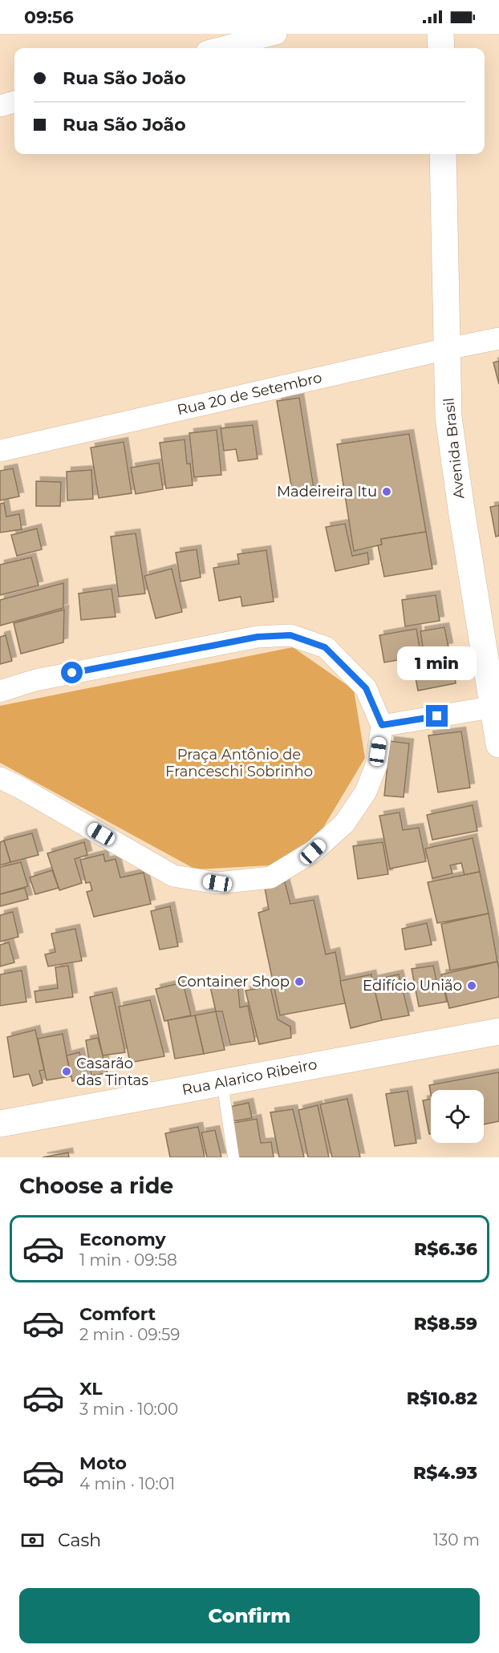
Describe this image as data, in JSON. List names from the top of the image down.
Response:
{
  "streets": {
    "main road": ["Avenida Brasil", "Rua Alarico Ribeiro"],
    "street": ["Rua 20 de Setembro"]
  },
  "crossings": [
    ["Rua 20 de Setembro", "Avenida Brasil"]
  ],
  "parks": ["Praça Antônio de Franceschi Sobrinho"],
  "places": [
    "Madeireira Itu",
    "Container Shop",
    "Edifício União",
    "Casarão das Tintas"
  ],
  "page": {
    "status": "09:56",
    "banner": ["Rua São João", "Rua São João"],
    "bubble": "1 min",
    "heading": "Choose a ride",
    "list": [
      {
        "name": "Economy",
        "note": "1 min · 09:58",
        "value": "R$6.36"
      },
      {
        "name": "Comfort",
        "note": "2 min · 09:59",
        "value": "R$8.59"
      },
      {
        "name": "XL",
        "note": "3 min · 10:00",
        "value": "R$10.82"
      },
      {
        "name": "Moto",
        "note": "4 min · 10:01",
        "value": "R$4.93"
      }
    ],
    "pay": ["Cash", "130 m"],
    "buttons": "Confirm"
  }
}
